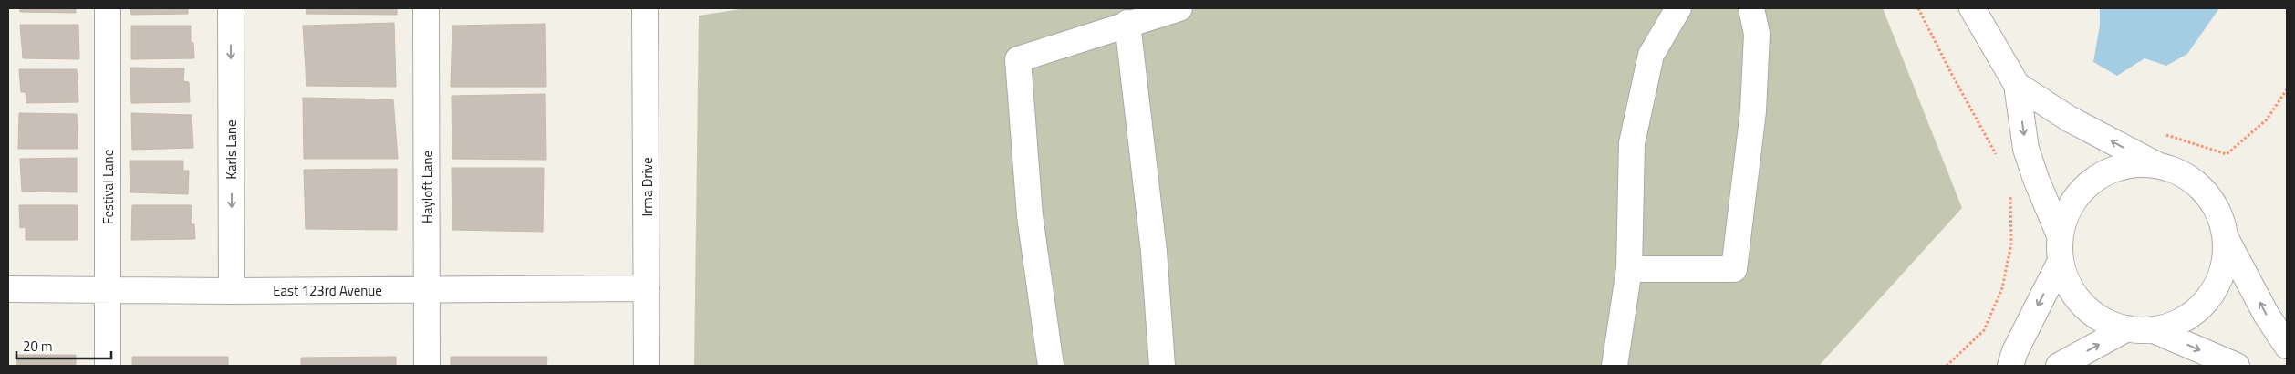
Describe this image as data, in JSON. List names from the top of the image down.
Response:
{
  "streets": {
    "street": [
      "Karls Lane",
      "Festival Lane",
      "Hayloft Lane",
      "Irma Drive",
      "East 123rd Avenue"
    ]
  },
  "crossings": [
    ["Karls Lane", "East 123rd Avenue"],
    ["Festival Lane", "East 123rd Avenue"],
    ["Hayloft Lane", "East 123rd Avenue"],
    ["Irma Drive", "East 123rd Avenue"]
  ],
  "one_way": ["Karls Lane"],
  "scale_bar": "20 m"
}
